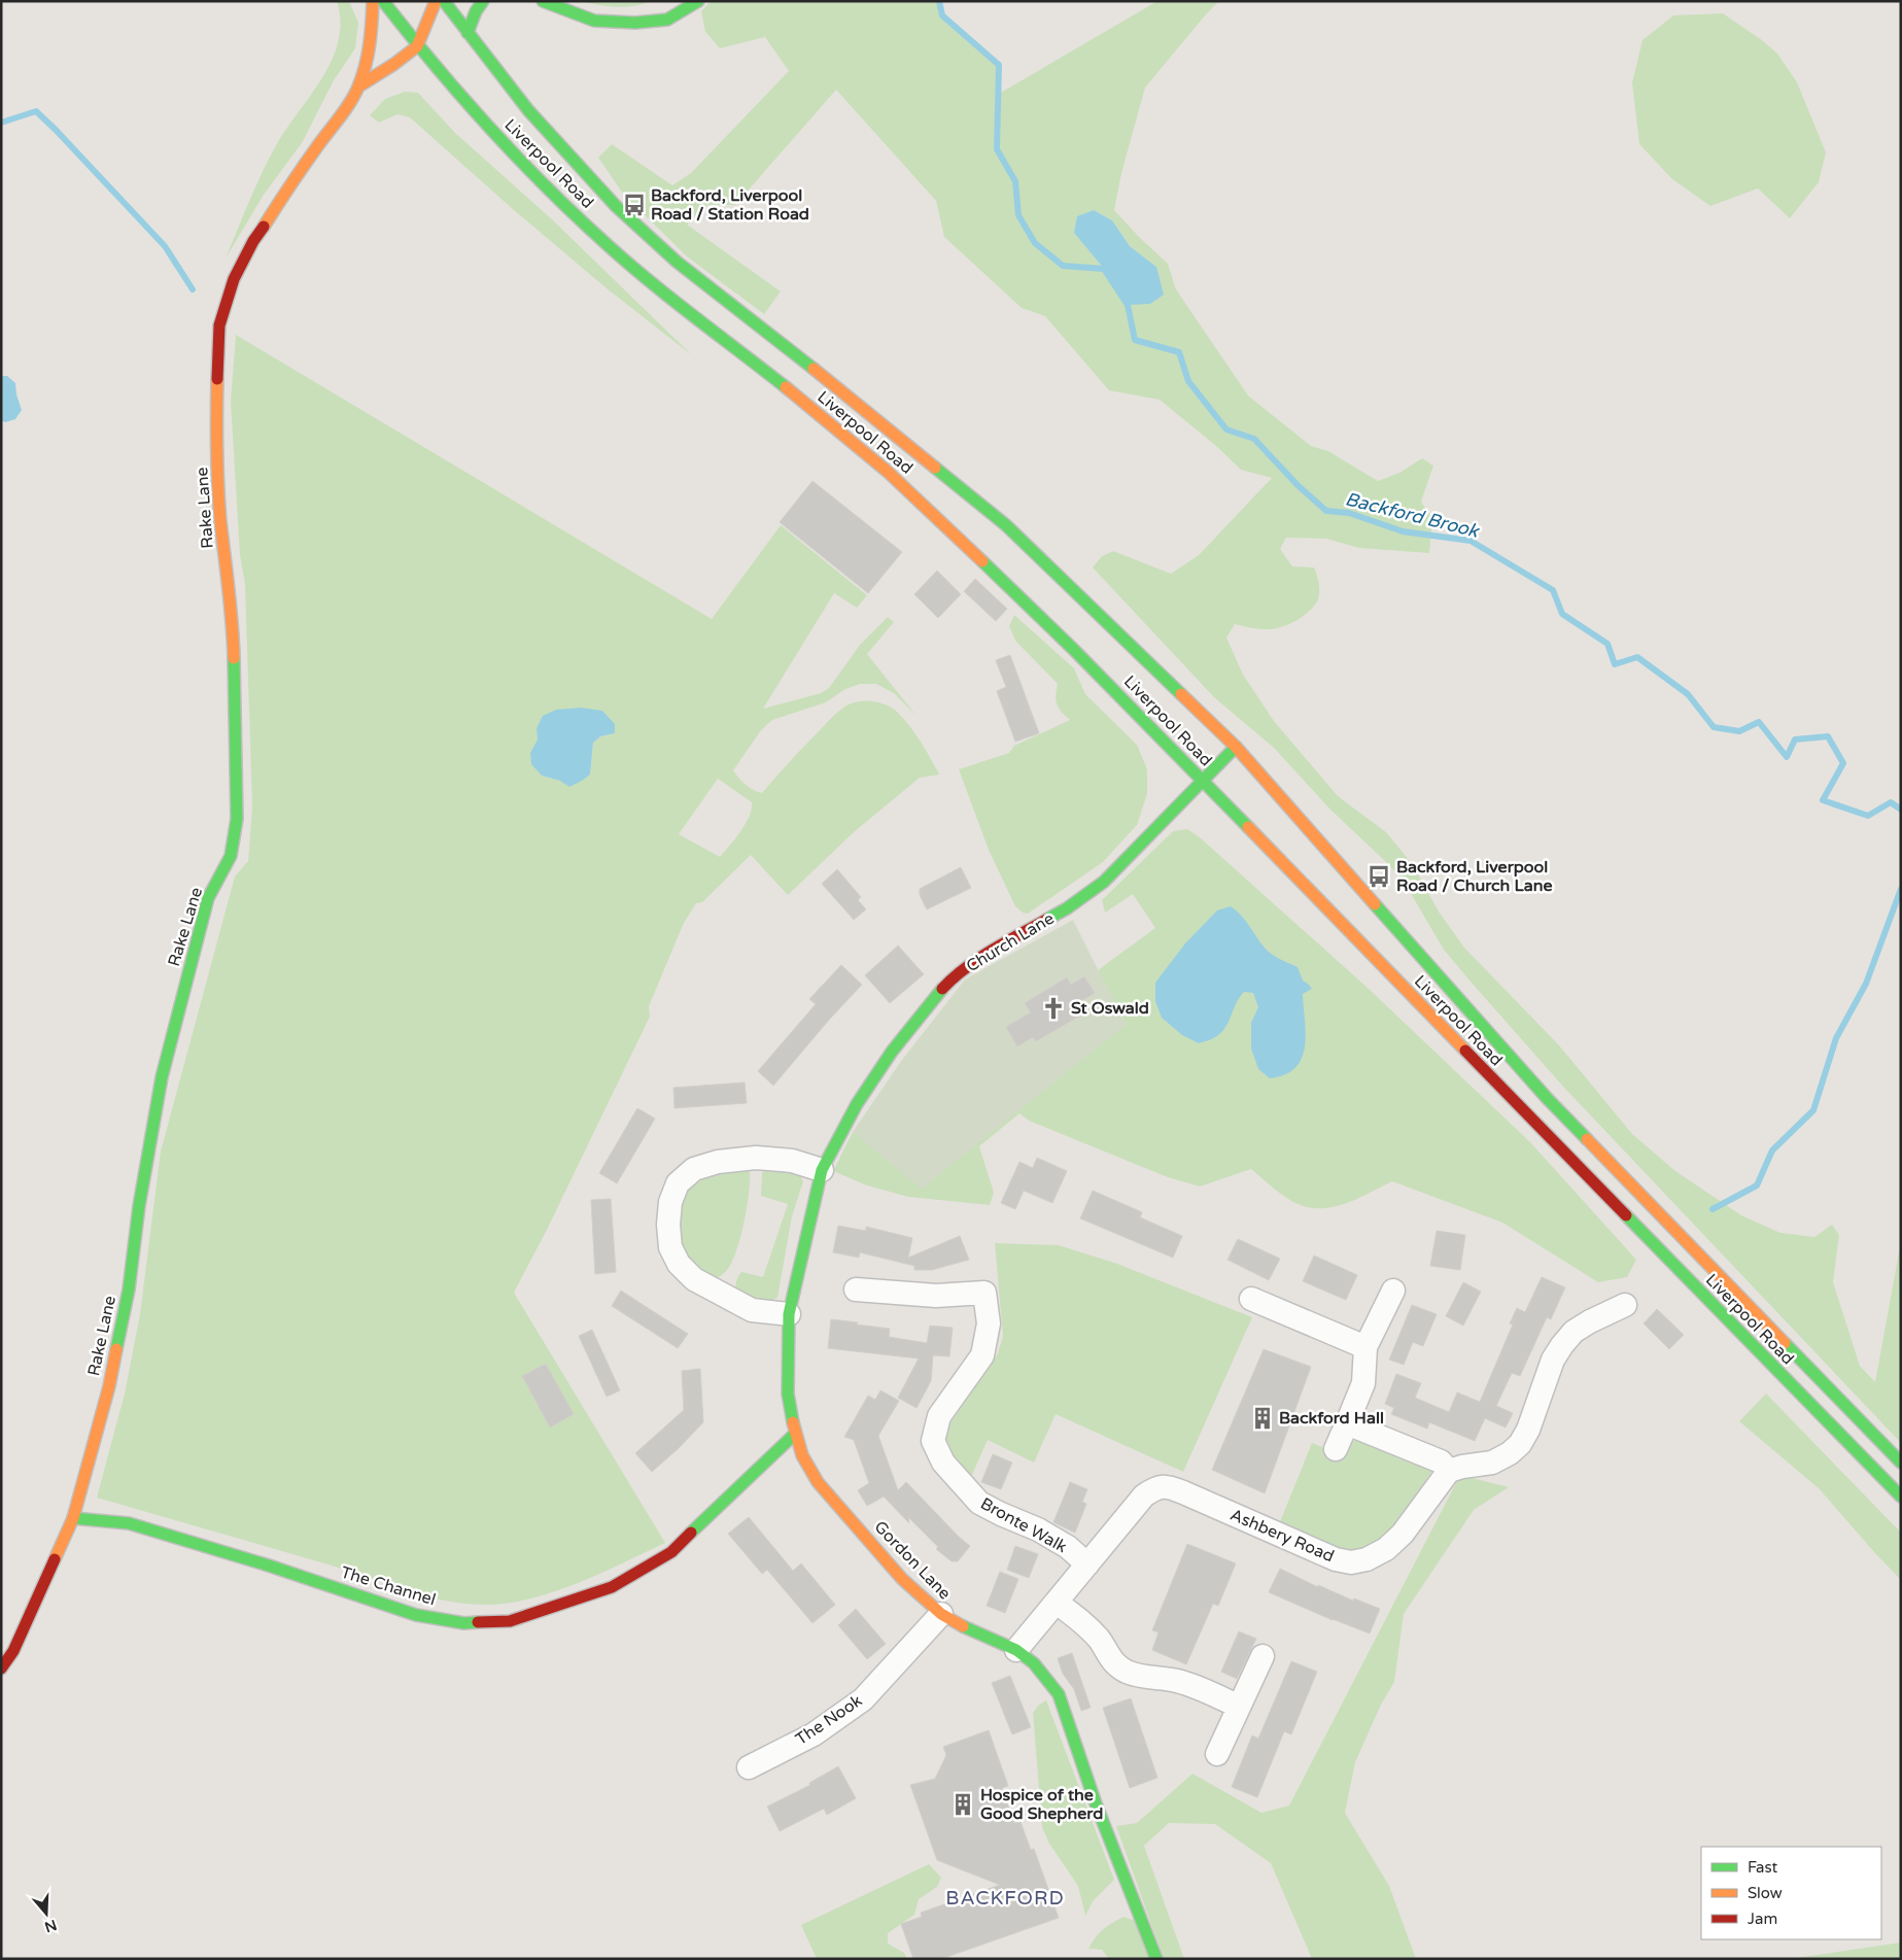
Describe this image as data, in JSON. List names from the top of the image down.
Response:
{
  "streets": {
    "main road": [
      "Liverpool Road",
      "Rake Lane",
      "Church Lane",
      "Gordon Lane",
      "The Channel"
    ],
    "street": ["Bronte Walk", "Ashbery Road", "The Nook"]
  },
  "crossings": [
    ["Liverpool Road", "Rake Lane"],
    ["Liverpool Road", "Church Lane"],
    ["Rake Lane", "The Channel"],
    ["Church Lane", "Gordon Lane"],
    ["Church Lane", "The Channel"],
    ["Bronte Walk", "Ashbery Road"],
    ["Ashbery Road", "Gordon Lane"],
    ["Gordon Lane", "The Channel"],
    ["Gordon Lane", "The Nook"]
  ],
  "districts": ["BACKFORD"],
  "water": ["Backford Brook"],
  "places": {
    "bus stop": ["Backford, Liverpool Road / Station Road", "Backford, Liverpool Road / Church Lane"],
    "church": ["St Oswald"],
    "building": ["Backford Hall", "Hospice of the Good Shepherd"]
  },
  "legend": ["Fast", "Slow", "Jam"],
  "north": "bottom"
}
